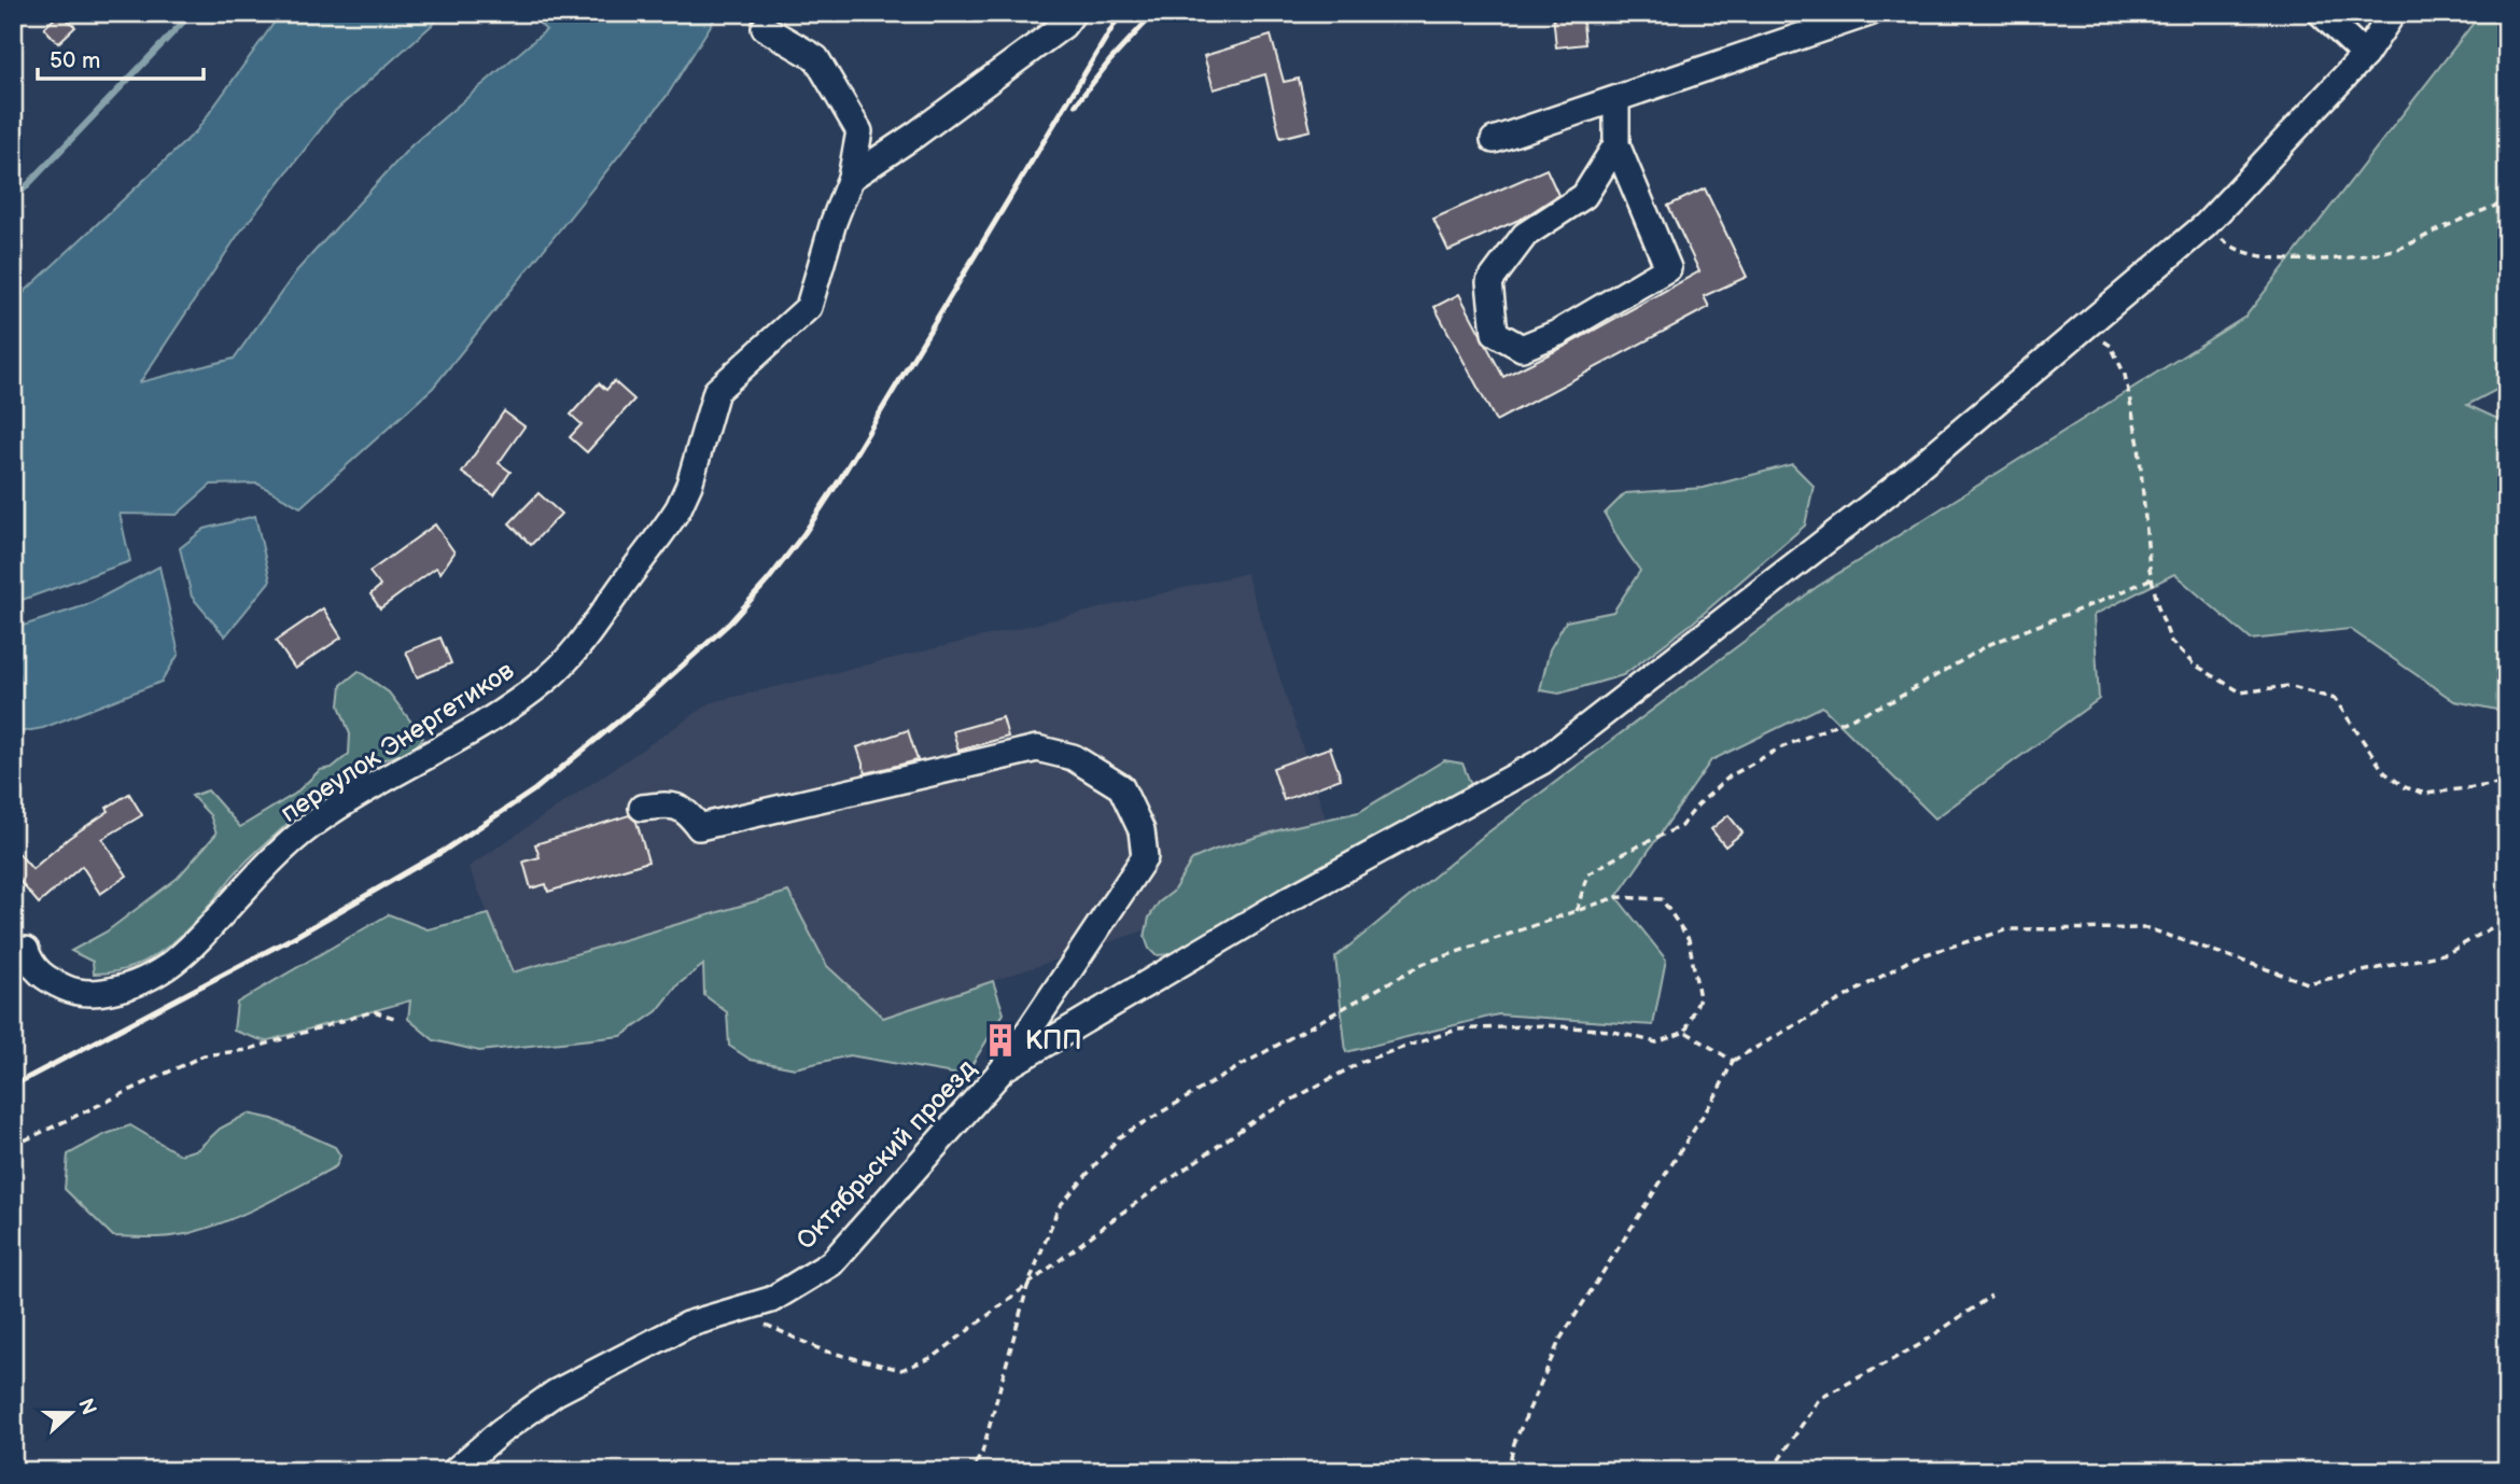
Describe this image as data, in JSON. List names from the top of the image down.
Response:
{
  "streets": {
    "street": ["переулок Энергетиков", "Октябрьский проезд"]
  },
  "places": {
    "building": ["КПП"]
  },
  "scale_bar": "50 m",
  "north": "right"
}
